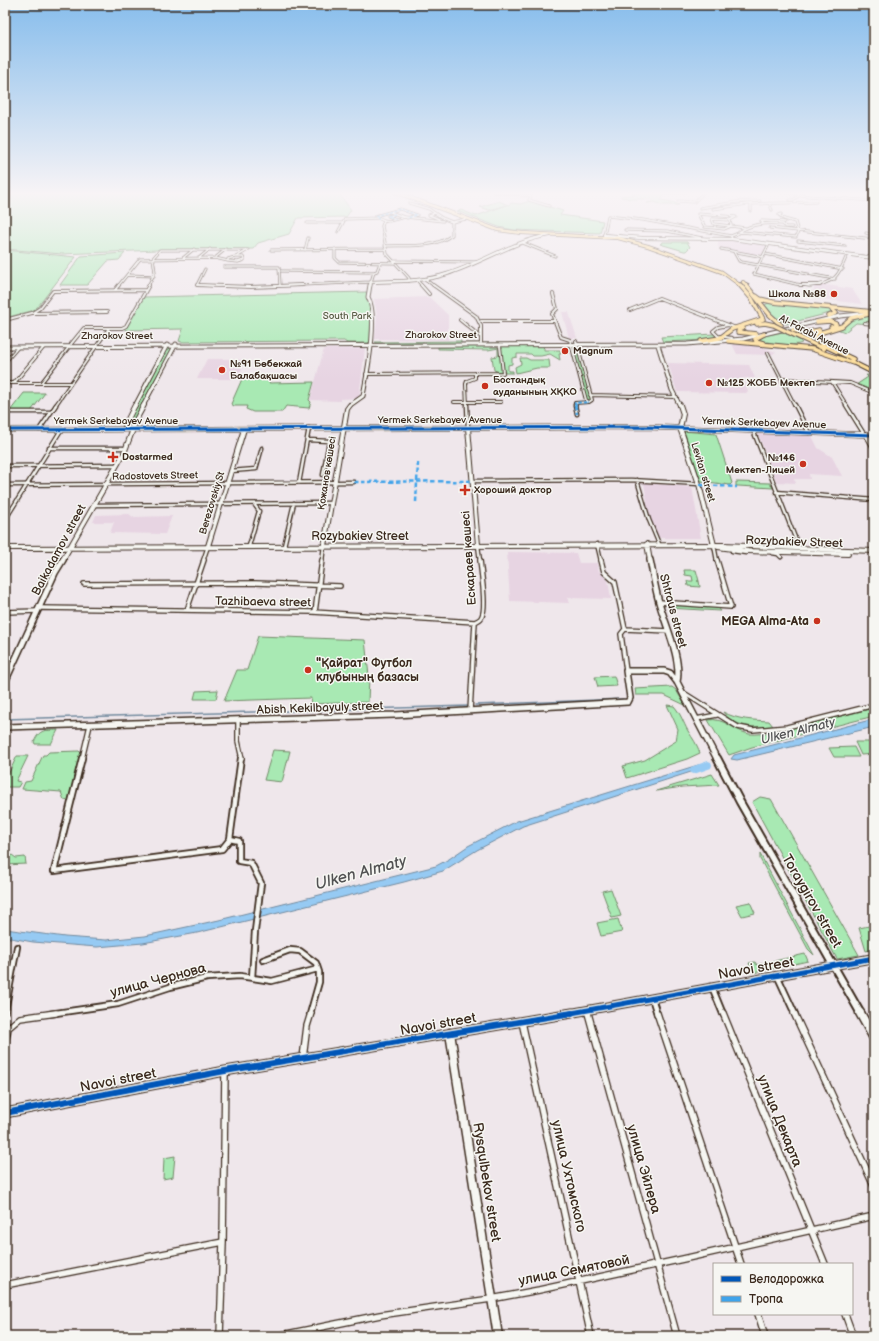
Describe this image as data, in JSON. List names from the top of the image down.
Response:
{
  "streets": {
    "main road": ["Al-Farabi Avenue"],
    "street": [
      "Zharokov Street",
      "Yermek Serkebayev Avenue",
      "Levitan street",
      "Қожанов көшесі",
      "Radostovets Street",
      "Berezovskiy St",
      "Rozybakiev Street",
      "Baikadamov street",
      "Ескараев көшесі",
      "Tazhibaeva street",
      "Shtraus street",
      "Abish Kekilbayuly street",
      "Toraygirov street",
      "Navoi street",
      "улица Чернова",
      "улица Декарта",
      "улица Эйлера",
      "улица Ухтомского",
      "Rysqulbekov street",
      "улица Семятовой"
    ]
  },
  "crossings": [
    ["Zharokov Street", "Levitan street"],
    ["Zharokov Street", "Қожанов көшесі"],
    ["Zharokov Street", "Baikadamov street"],
    ["Yermek Serkebayev Avenue", "Levitan street"],
    ["Yermek Serkebayev Avenue", "Қожанов көшесі"],
    ["Yermek Serkebayev Avenue", "Berezovskiy St"],
    ["Yermek Serkebayev Avenue", "Baikadamov street"],
    ["Yermek Serkebayev Avenue", "Ескараев көшесі"],
    ["Levitan street", "Rozybakiev Street"],
    ["Levitan street", "Shtraus street"],
    ["Қожанов көшесі", "Radostovets Street"],
    ["Қожанов көшесі", "Rozybakiev Street"],
    ["Қожанов көшесі", "Tazhibaeva street"],
    ["Radostovets Street", "Berezovskiy St"],
    ["Radostovets Street", "Baikadamov street"],
    ["Berezovskiy St", "Rozybakiev Street"],
    ["Berezovskiy St", "Tazhibaeva street"],
    ["Rozybakiev Street", "Baikadamov street"],
    ["Rozybakiev Street", "Ескараев көшесі"],
    ["Rozybakiev Street", "Shtraus street"],
    ["Baikadamov street", "Tazhibaeva street"],
    ["Ескараев көшесі", "Tazhibaeva street"],
    ["Ескараев көшесі", "Abish Kekilbayuly street"],
    ["Shtraus street", "Toraygirov street"],
    ["Abish Kekilbayuly street", "Toraygirov street"],
    ["Toraygirov street", "Navoi street"],
    ["Navoi street", "улица Декарта"],
    ["Navoi street", "улица Эйлера"],
    ["Navoi street", "улица Ухтомского"],
    ["Navoi street", "Rysqulbekov street"],
    ["улица Декарта", "улица Семятовой"],
    ["улица Эйлера", "улица Семятовой"],
    ["улица Ухтомского", "улица Семятовой"],
    ["Rysqulbekov street", "улица Семятовой"]
  ],
  "water": ["Ulken Almaty"],
  "parks": ["South Park"],
  "places": {
    "other": [
      "Школа №88",
      "Magnum",
      "№91 Бөбекжай Балабақшасы",
      "№125 ЖОББ Мектеп",
      "Бостандық ауданының ХҚКО",
      "№146 Мектеп-Лицей",
      "MEGA Alma-Ata",
      "\"Қайрат\" Футбол клубының базасы"
    ],
    "health": ["Dostarmed", "Хороший доктор"]
  },
  "legend": ["Велодорожка", "Тропа"]
}
